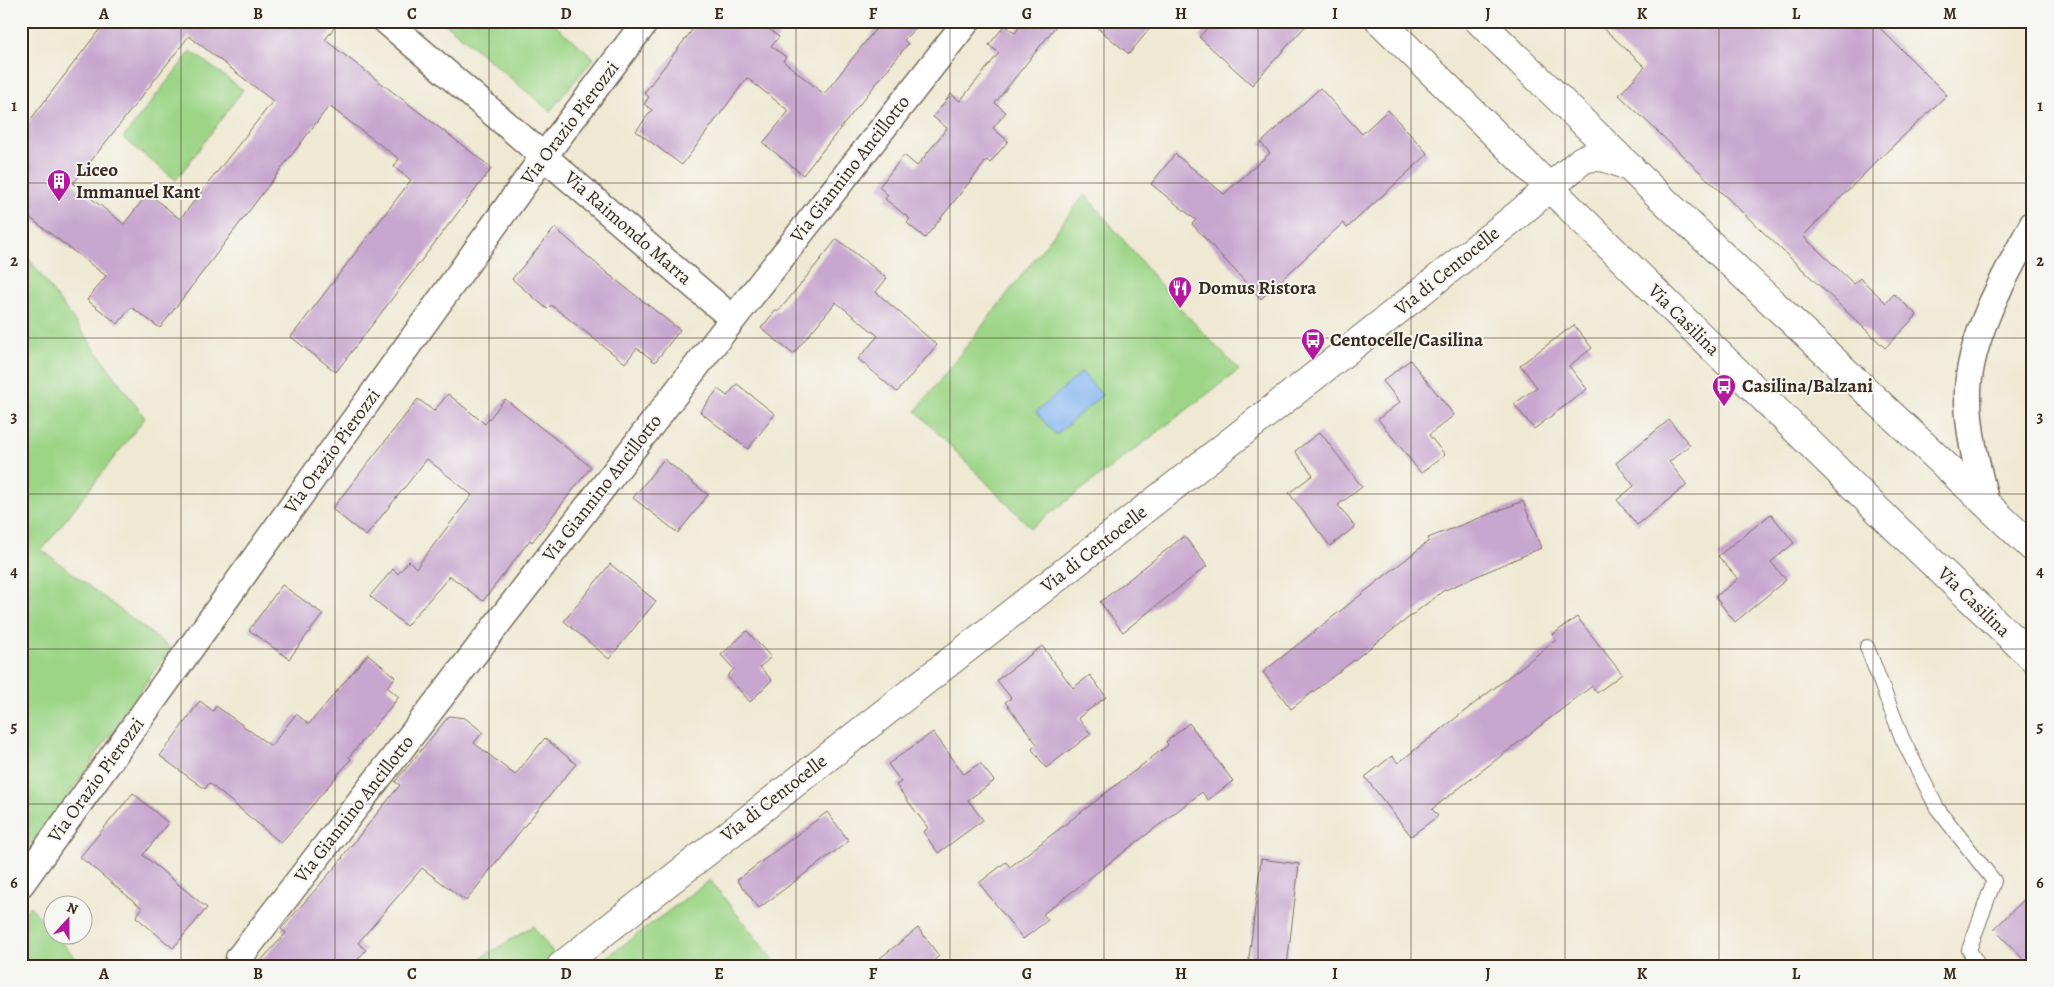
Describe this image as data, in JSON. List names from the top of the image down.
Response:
{
  "streets": {
    "main road": ["Via di Centocelle", "Via Casilina"],
    "street": ["Via Orazio Pierozzi", "Via Giannino Ancillotto", "Via Raimondo Marra"]
  },
  "crossings": [
    ["Via Orazio Pierozzi", "Via Raimondo Marra"],
    ["Via Giannino Ancillotto", "Via Raimondo Marra"],
    ["Via di Centocelle", "Via Casilina"]
  ],
  "places": {
    "building": ["Liceo Immanuel Kant"],
    "restaurant": ["Domus Ristora"],
    "bus stop": ["Centocelle/Casilina", "Casilina/Balzani"]
  },
  "north": "top",
  "grid": {
    "columns": [
      "A",
      "B",
      "C",
      "D",
      "E",
      "F",
      "G",
      "H",
      "I",
      "J",
      "K",
      "L",
      "M"
    ],
    "rows": [
      "1",
      "2",
      "3",
      "4",
      "5",
      "6"
    ]
  }
}
